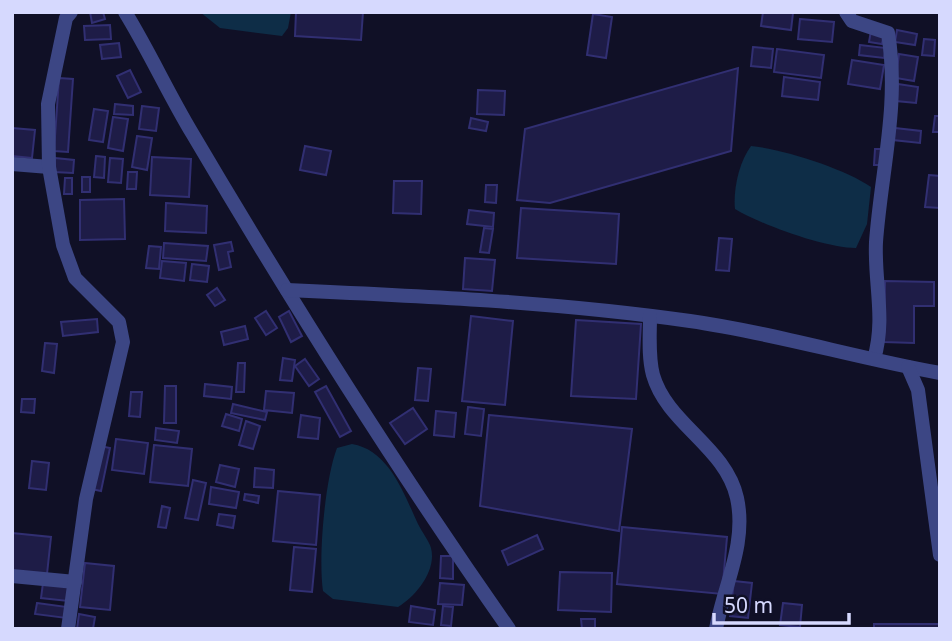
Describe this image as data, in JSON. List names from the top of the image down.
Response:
{
  "scale_bar": "50 m"
}
